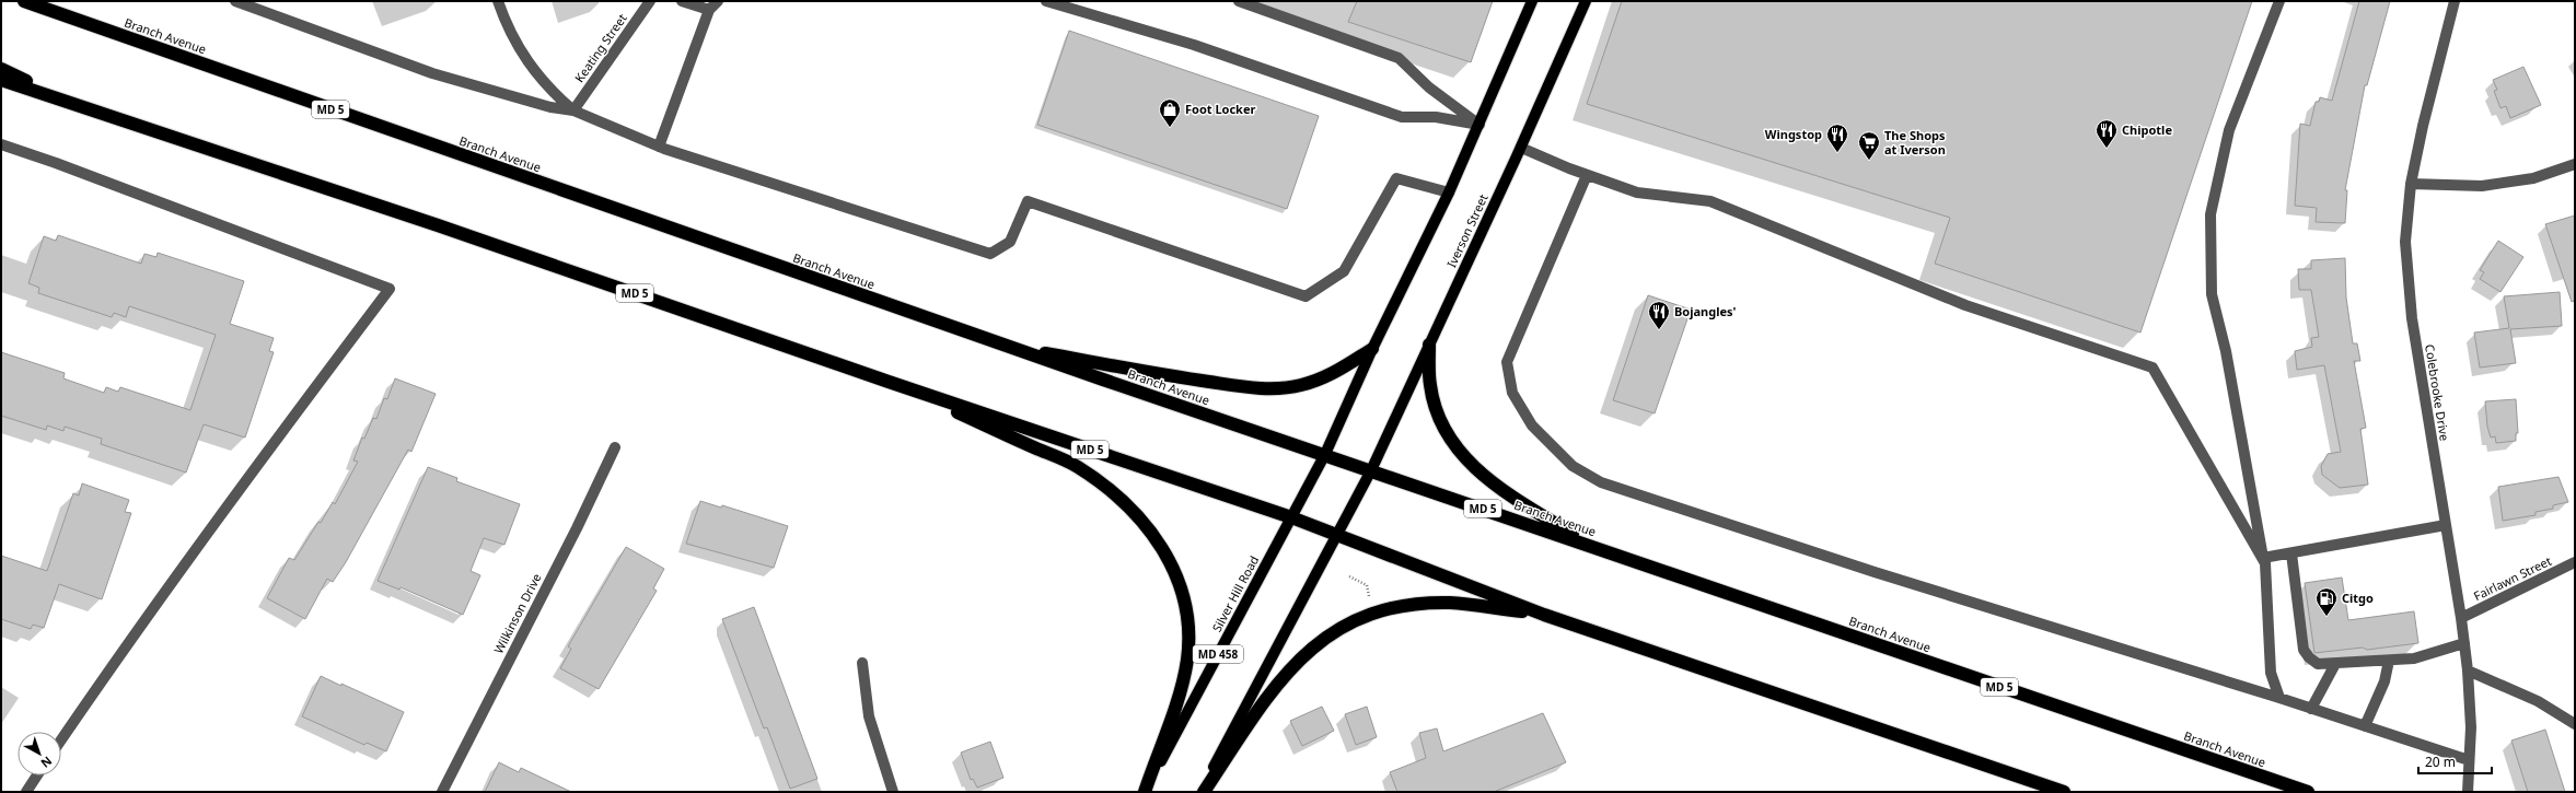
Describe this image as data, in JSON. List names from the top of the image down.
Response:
{
  "streets": {
    "highway": ["Branch Avenue", "MD 5"],
    "main road": ["Iverson Street", "Silver Hill Road", "MD 458"],
    "street": [
      "Keating Street",
      "Colebrooke Drive",
      "Fairlawn Street",
      "Wilkinson Drive"
    ]
  },
  "crossings": [
    ["Branch Avenue", "Iverson Street"],
    ["Branch Avenue", "Silver Hill Road"],
    ["MD 5", "Silver Hill Road"],
    ["Colebrooke Drive", "Fairlawn Street"]
  ],
  "places": {
    "shop": ["Foot Locker"],
    "restaurant": ["Chipotle", "Wingstop", "Bojangles'"],
    "supermarket": ["The Shops at Iverson"],
    "fuel station": ["Citgo"]
  },
  "scale_bar": "20 m",
  "north": "bottom right"
}
